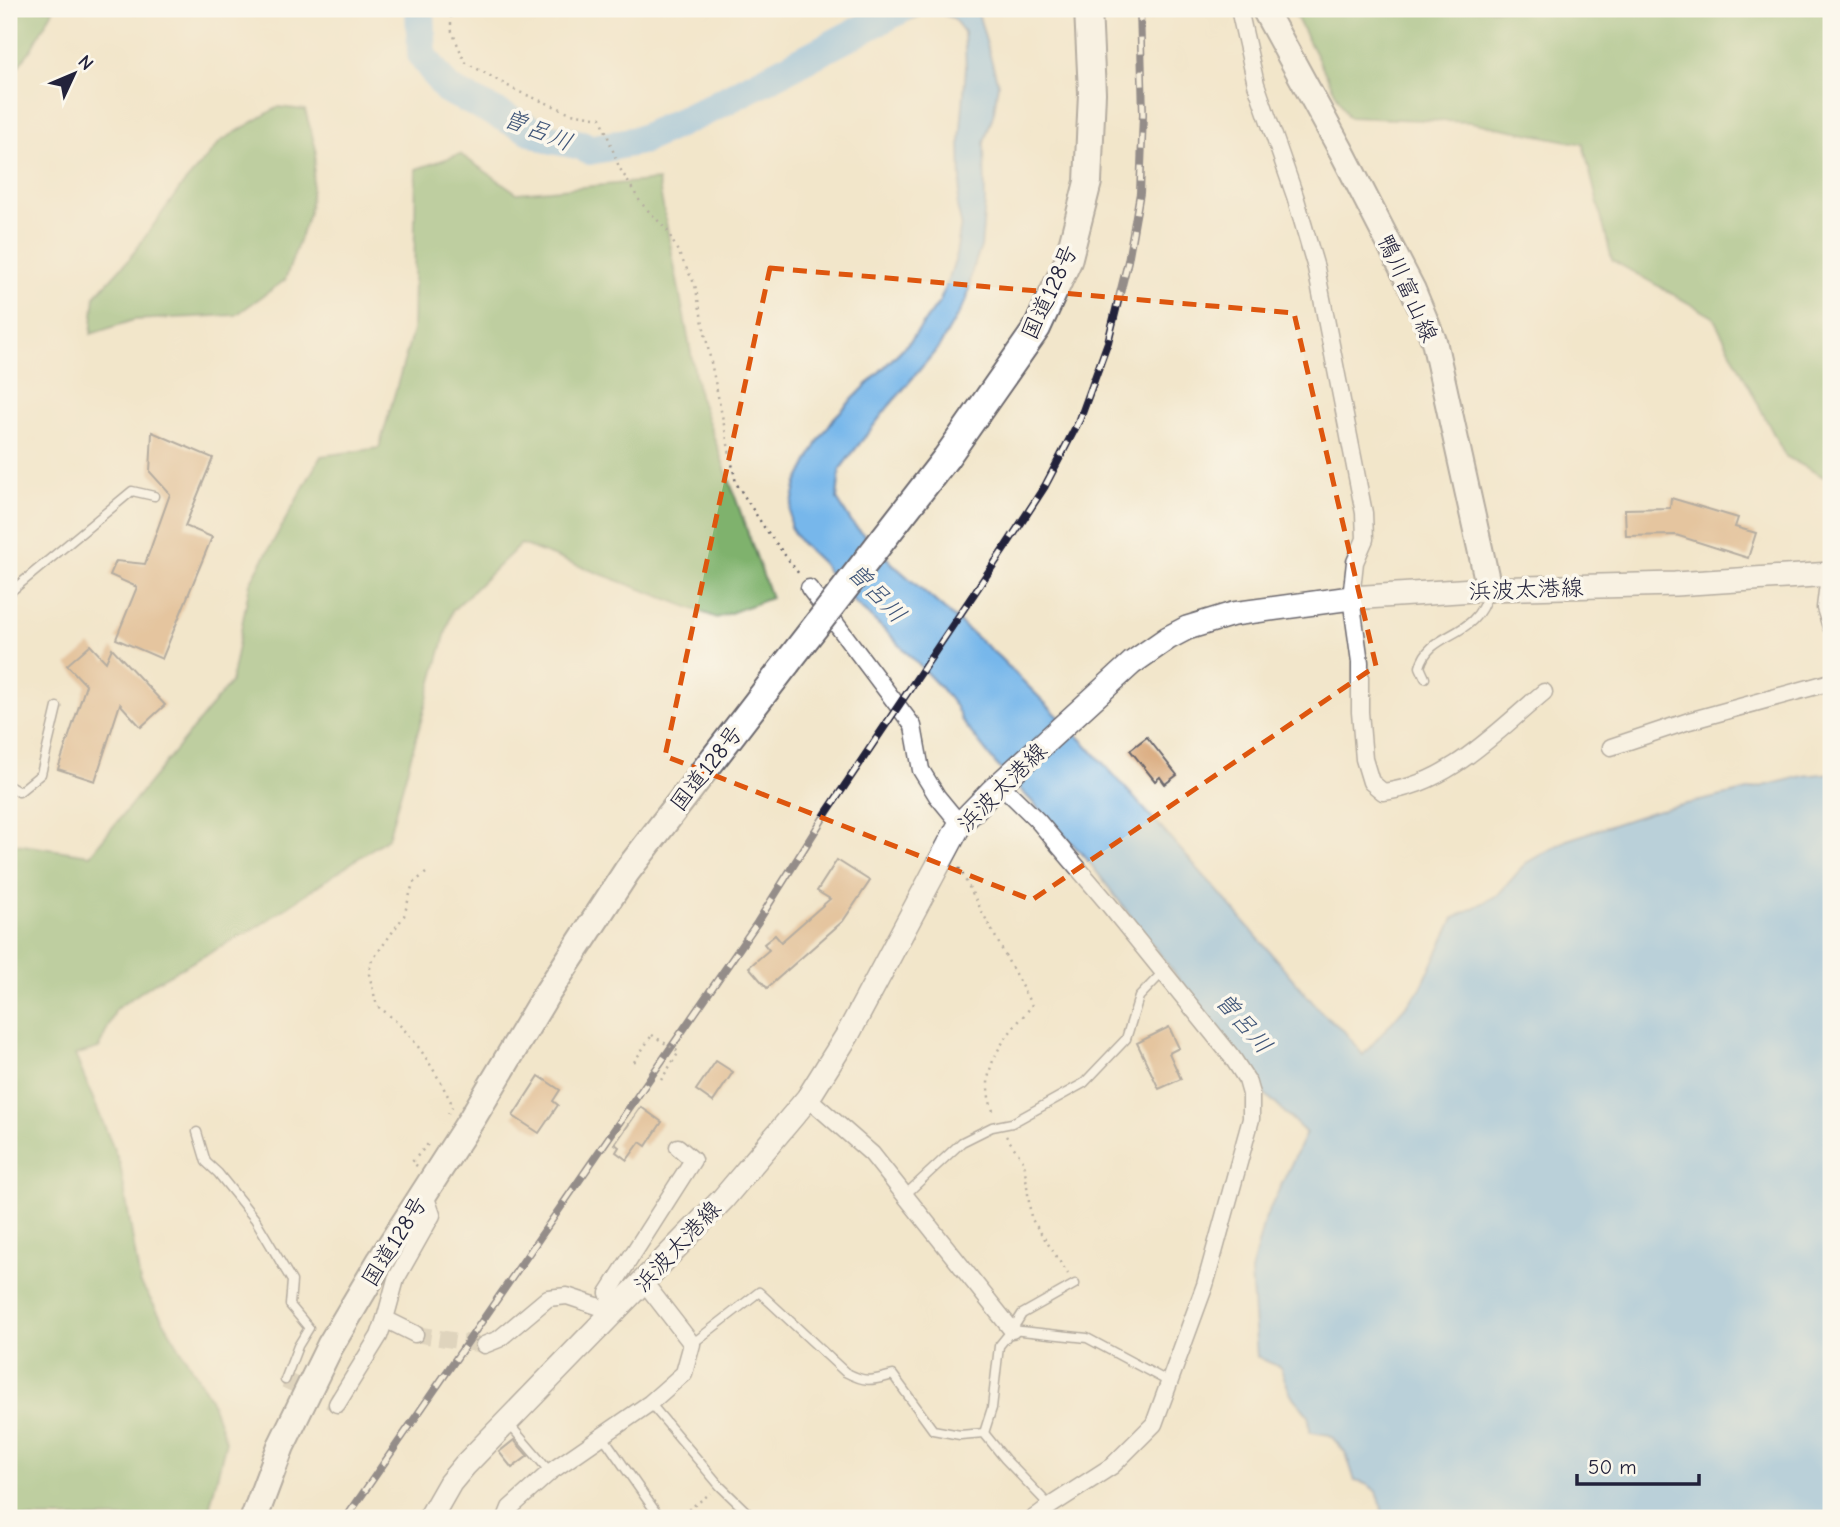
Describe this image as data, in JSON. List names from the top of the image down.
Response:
{
  "streets": {
    "highway": ["国道128号"],
    "main road": ["鴨川富山線", "浜波太港線"]
  },
  "crossings": [
    ["鴨川富山線", "浜波太港線"]
  ],
  "water": ["曽呂川"],
  "scale_bar": "50 m",
  "north": "top right"
}
